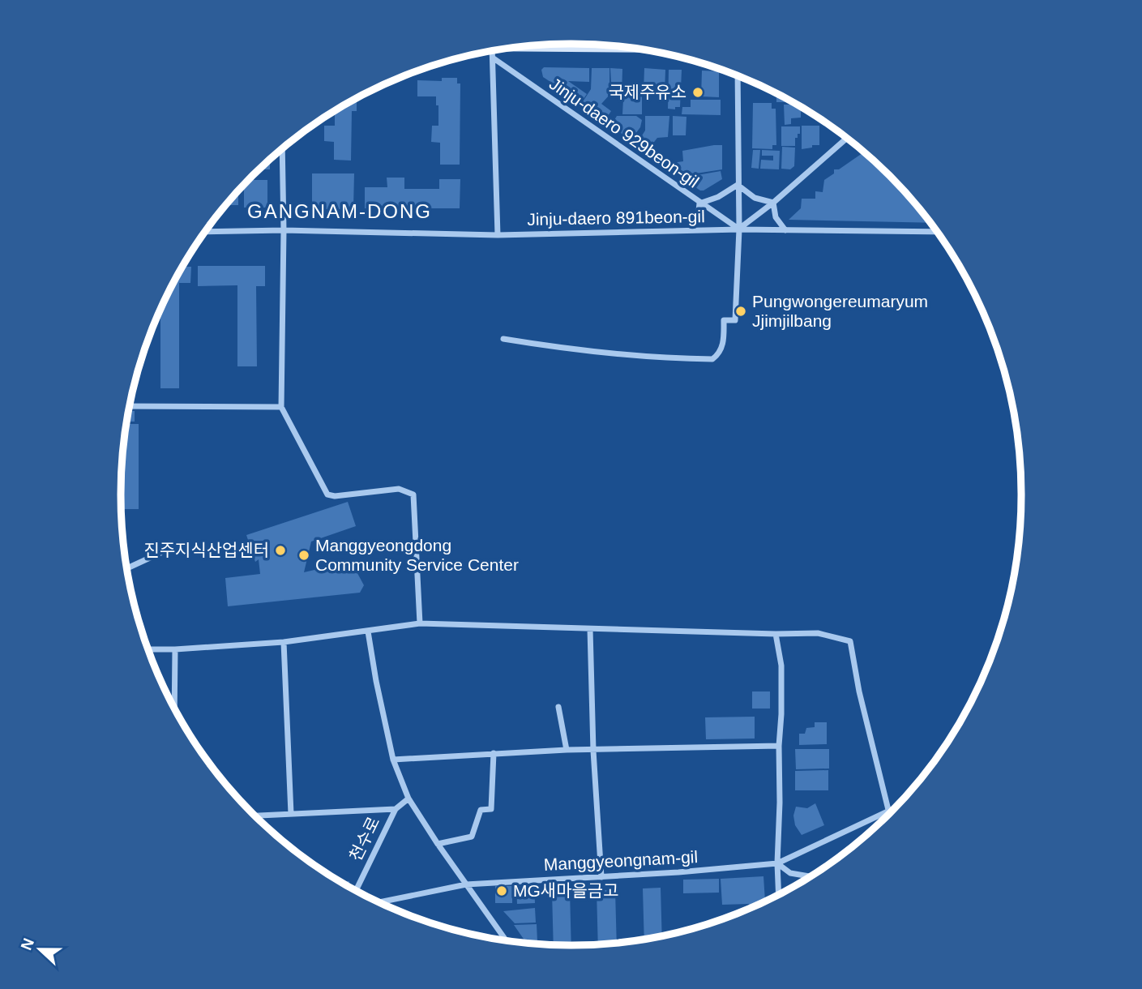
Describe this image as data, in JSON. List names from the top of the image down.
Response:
{
  "streets": {
    "street": [
      "Jinju-daero 929beon-gil",
      "Jinju-daero 891beon-gil",
      "천수로",
      "Manggyeongnam-gil"
    ]
  },
  "crossings": [
    ["Jinju-daero 929beon-gil", "Jinju-daero 891beon-gil"]
  ],
  "districts": ["GANGNAM-DONG"],
  "places": [
    "국제주유소",
    "Pungwongereumaryum Jjimjilbang",
    "진주지식산업센터",
    "Manggyeongdong Community Service Center",
    "MG새마을금고"
  ],
  "north": "left"
}
